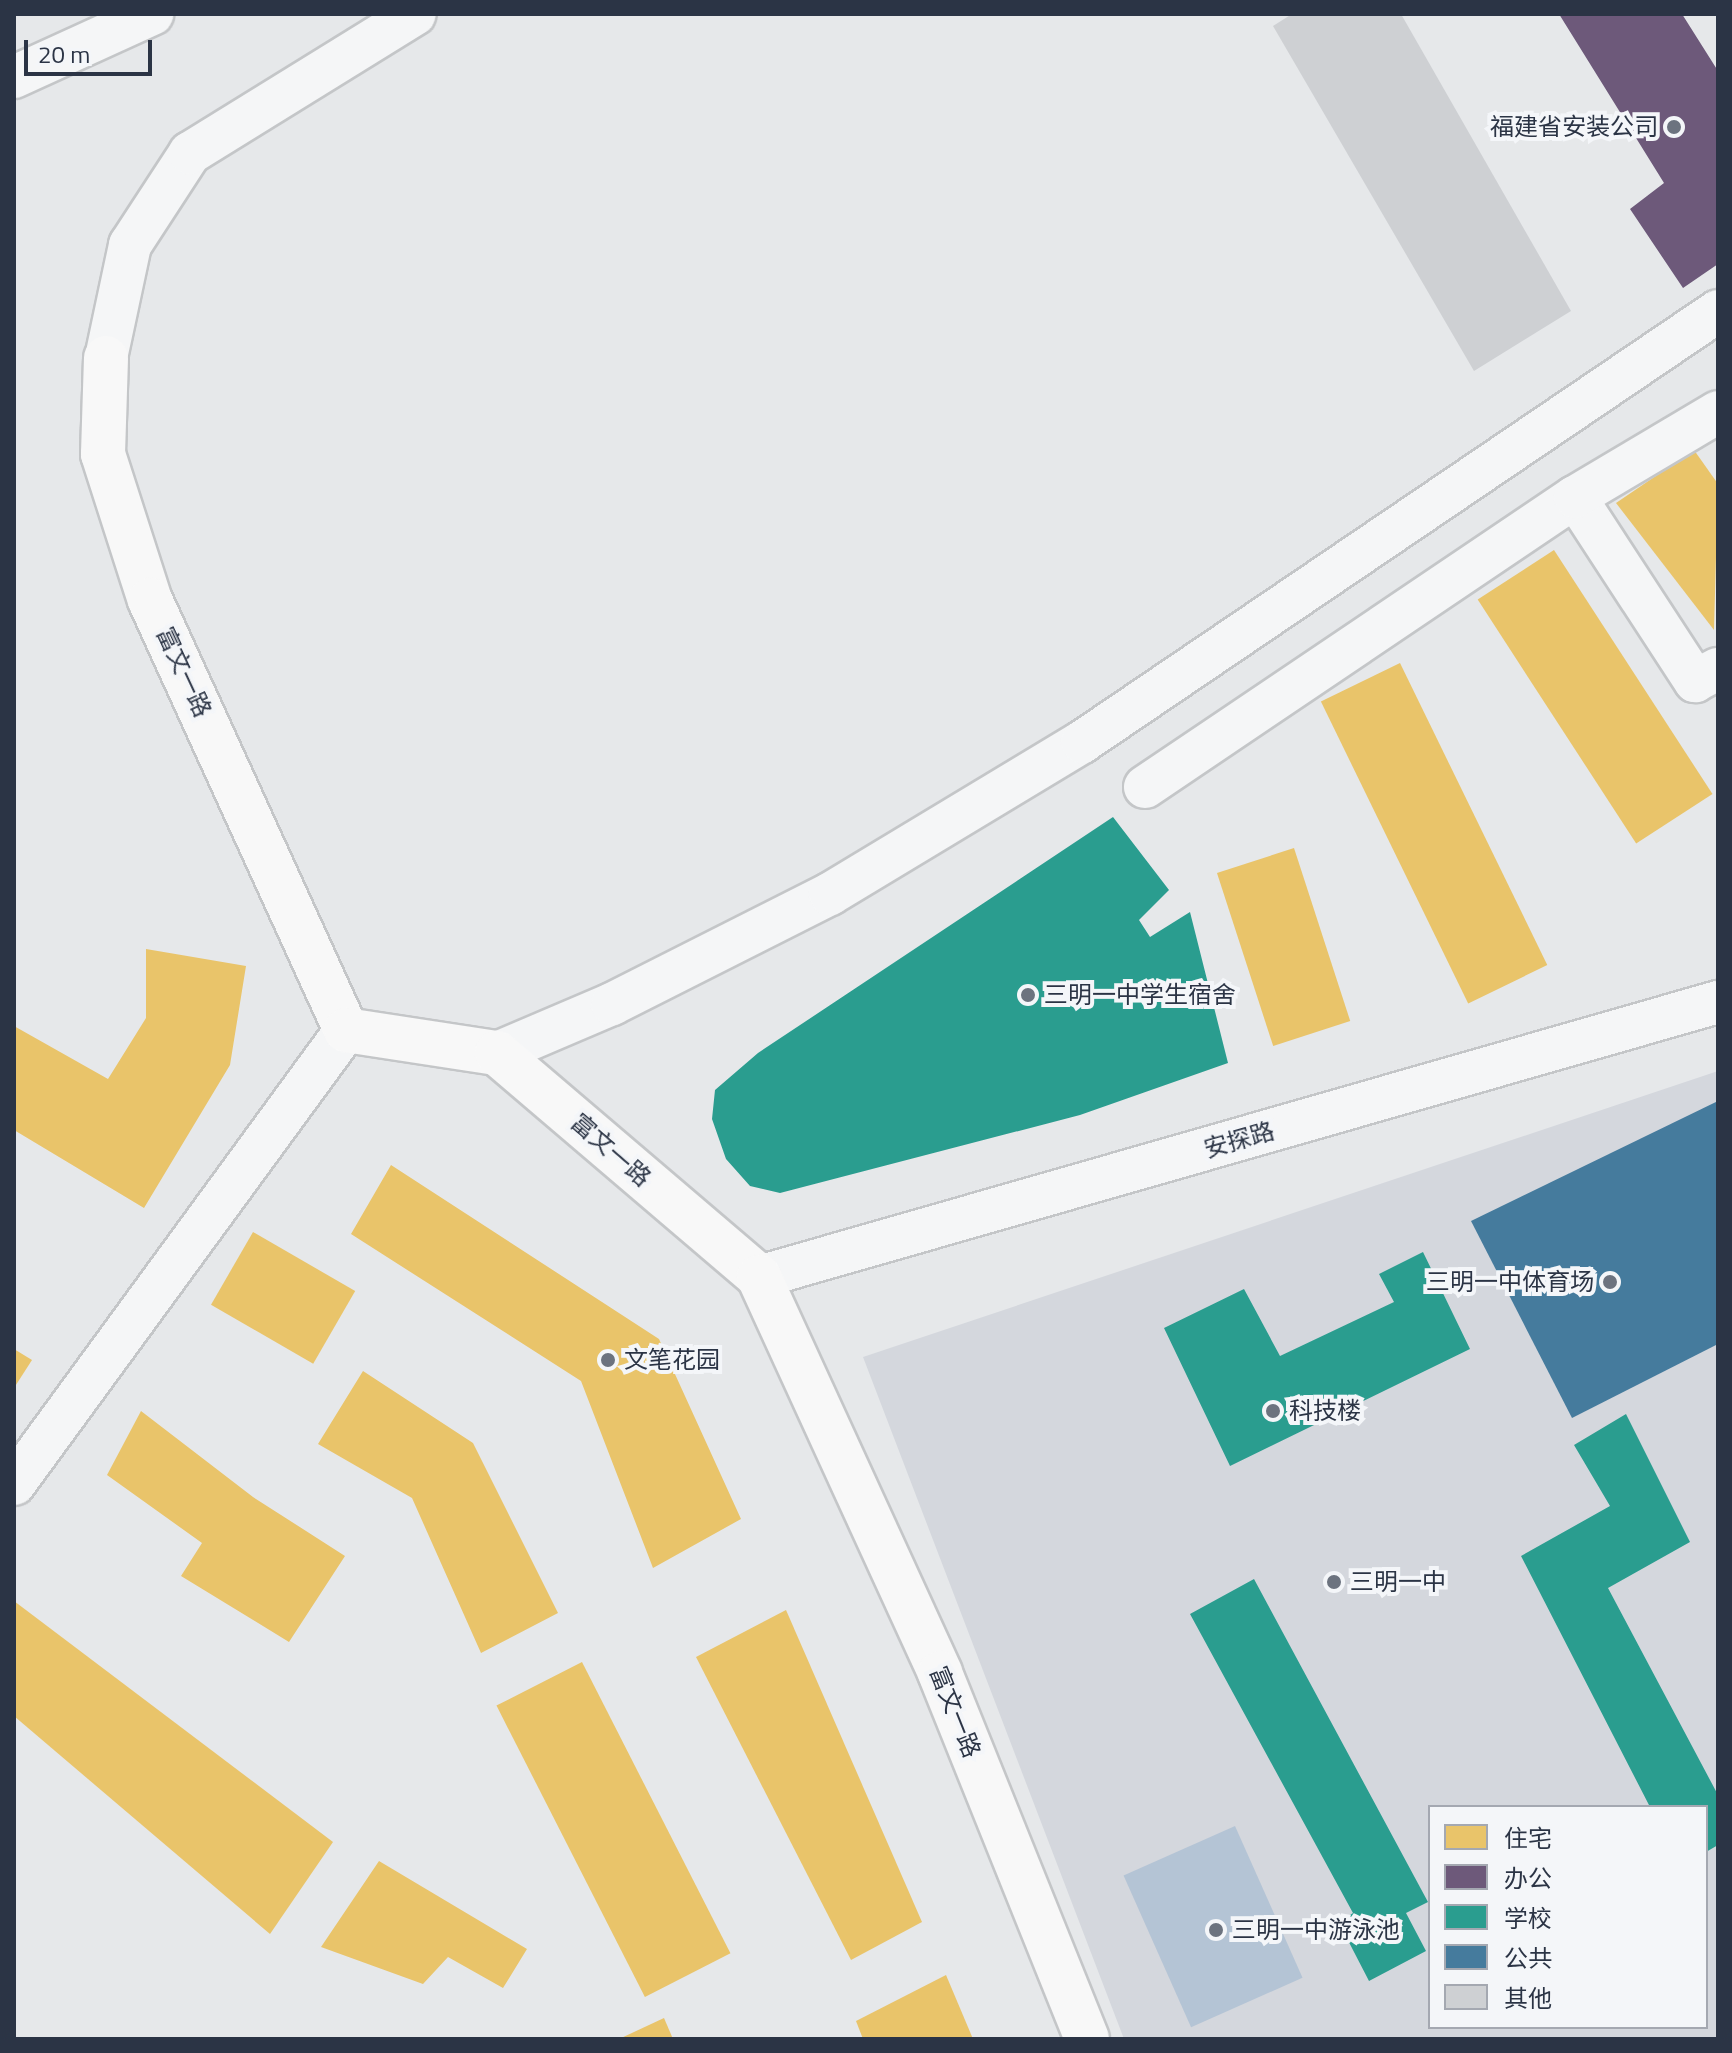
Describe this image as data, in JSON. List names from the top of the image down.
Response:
{
  "streets": {
    "street": ["富文一路", "安探路"]
  },
  "crossings": [
    ["富文一路", "安探路"]
  ],
  "places": [
    "福建省安装公司",
    "三明一中学生宿舍",
    "三明一中体育场",
    "文笔花园",
    "科技楼",
    "三明一中",
    "三明一中游泳池"
  ],
  "legend": [
    "住宅",
    "办公",
    "学校",
    "公共",
    "其他"
  ],
  "scale_bar": "20 m"
}
